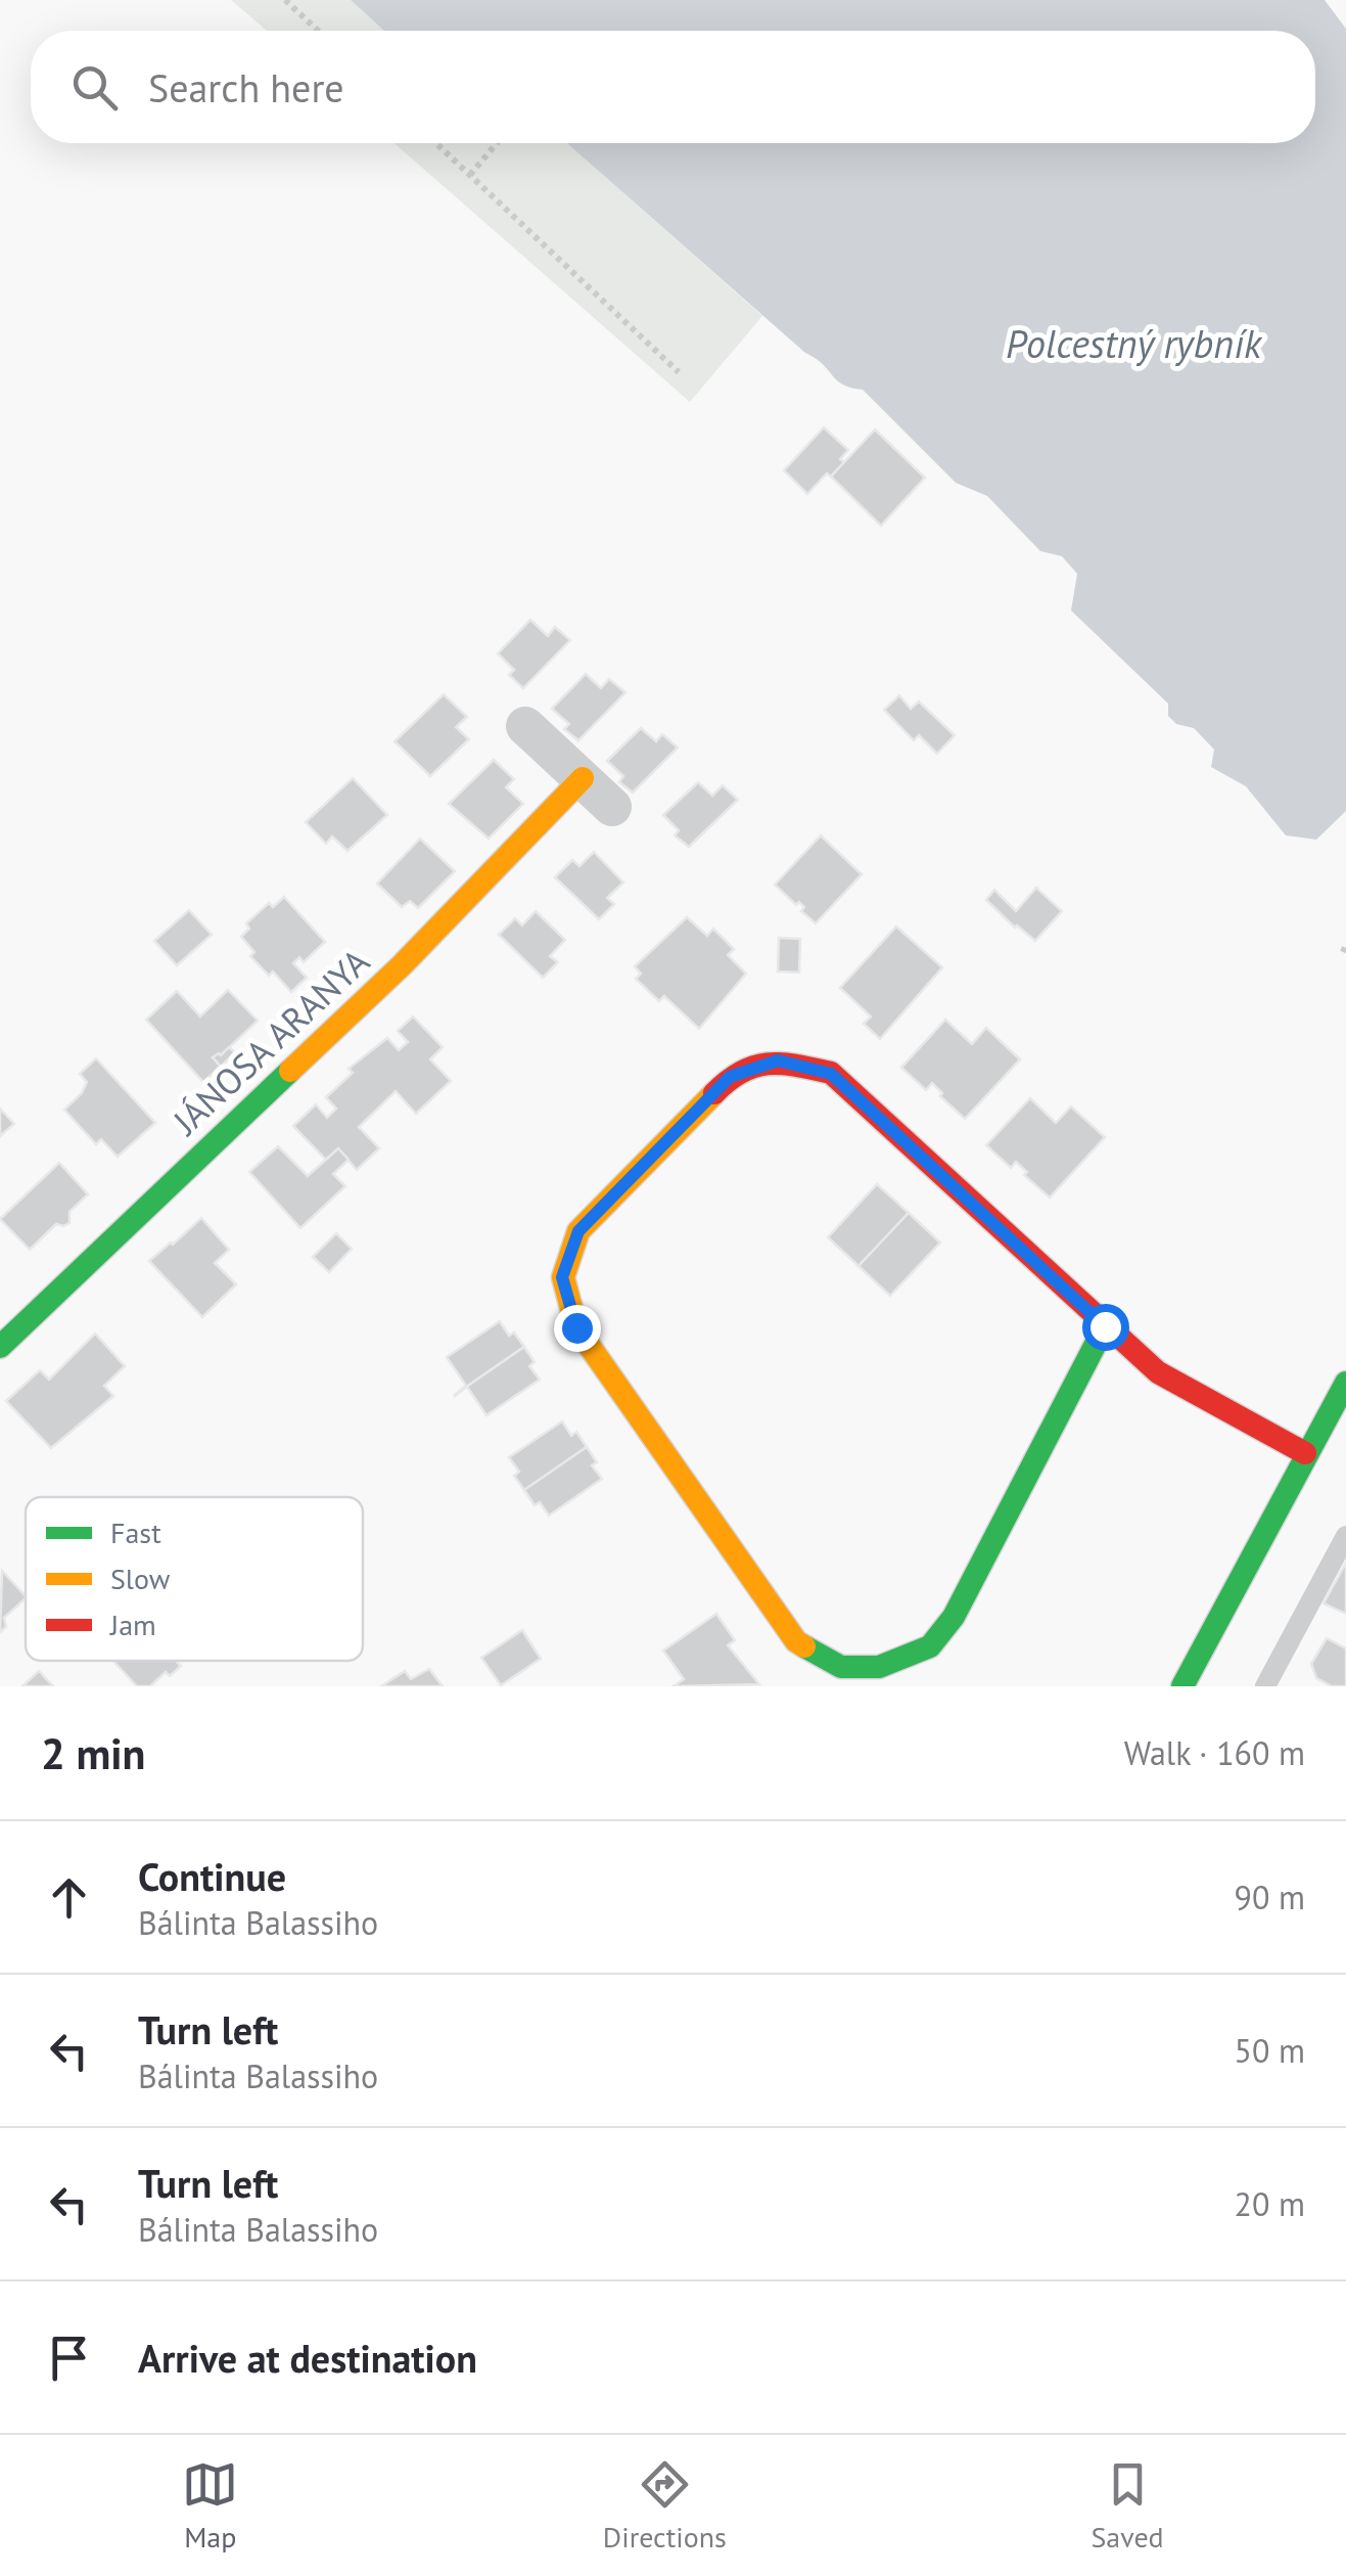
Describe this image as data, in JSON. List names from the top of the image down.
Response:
{
  "streets": {
    "street": ["JÁNOSA ARANYA"]
  },
  "water": ["Polcestný rybník"],
  "legend": ["Fast", "Slow", "Jam"],
  "page": {
    "search": "Search here",
    "heading": ["2 min", "Walk · 160 m"],
    "list": [
      ["Continue", "Bálinta Balassiho", "90 m"],
      ["Turn left", "Bálinta Balassiho", "50 m"],
      ["Turn left", "Bálinta Balassiho", "20 m"],
      "Arrive at destination"
    ],
    "nav": ["Map", "Directions", "Saved"]
  }
}
